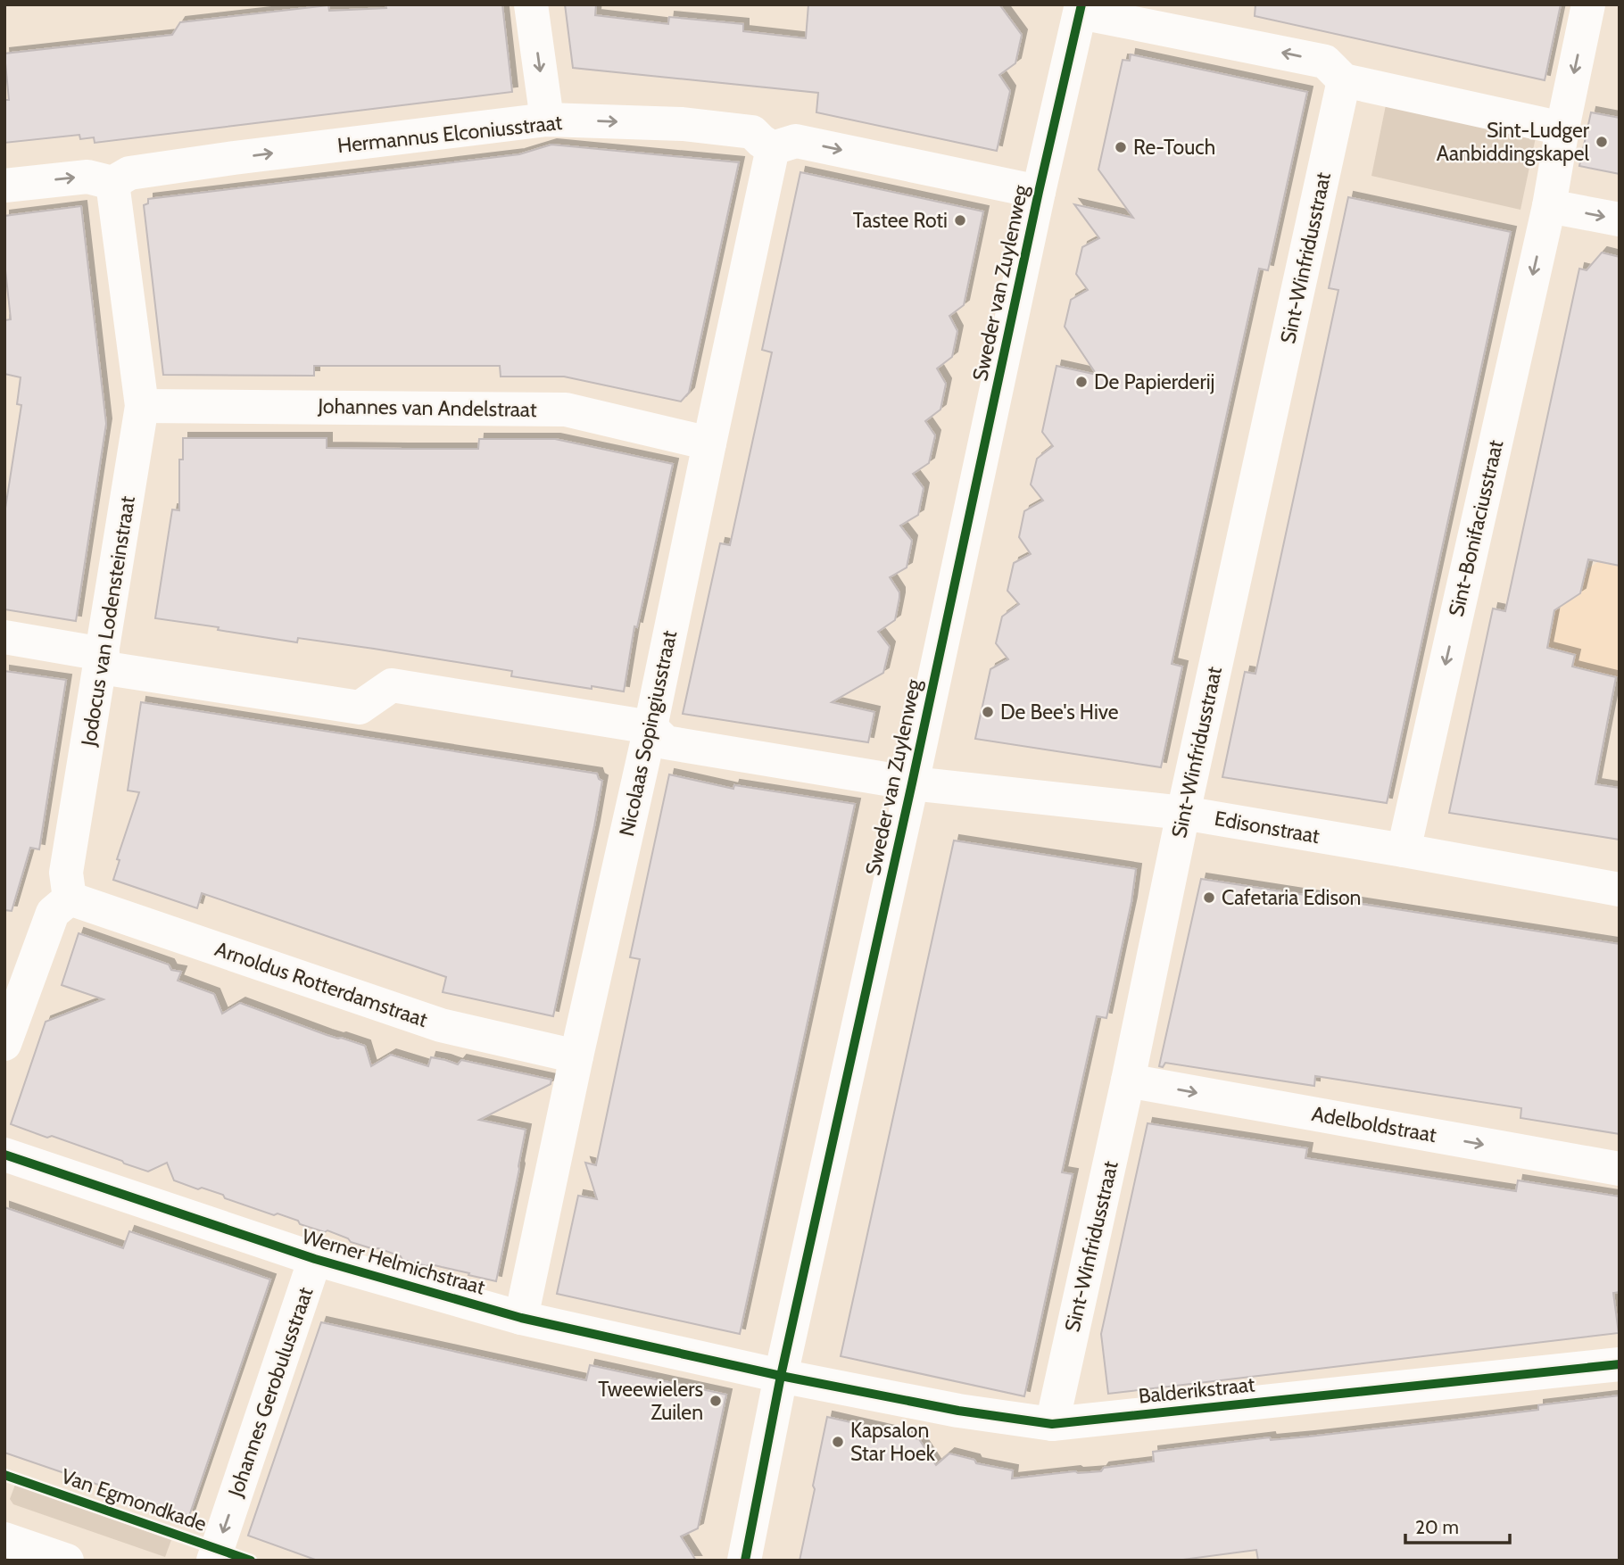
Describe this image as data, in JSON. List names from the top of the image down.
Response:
{
  "streets": {
    "street": [
      "Hermannus Elconiusstraat",
      "Sint-Winfridusstraat",
      "Sweder van Zuylenweg",
      "Johannes van Andelstraat",
      "Sint-Bonifaciusstraat",
      "Jodocus van Lodensteinstraat",
      "Nicolaas Sopingiusstraat",
      "Edisonstraat",
      "Arnoldus Rotterdamstraat",
      "Adelboldstraat",
      "Werner Helmichstraat",
      "Balderikstraat",
      "Johannes Gerobulusstraat"
    ],
    "cycle path": ["Van Egmondkade"]
  },
  "crossings": [
    ["Hermannus Elconiusstraat", "Jodocus van Lodensteinstraat"],
    ["Hermannus Elconiusstraat", "Nicolaas Sopingiusstraat"],
    ["Sint-Winfridusstraat", "Edisonstraat"],
    ["Sint-Winfridusstraat", "Adelboldstraat"],
    ["Sint-Winfridusstraat", "Balderikstraat"],
    ["Sweder van Zuylenweg", "Edisonstraat"],
    ["Sweder van Zuylenweg", "Werner Helmichstraat"],
    ["Sweder van Zuylenweg", "Balderikstraat"],
    ["Johannes van Andelstraat", "Jodocus van Lodensteinstraat"],
    ["Johannes van Andelstraat", "Nicolaas Sopingiusstraat"],
    ["Sint-Bonifaciusstraat", "Edisonstraat"],
    ["Jodocus van Lodensteinstraat", "Arnoldus Rotterdamstraat"],
    ["Nicolaas Sopingiusstraat", "Edisonstraat"],
    ["Nicolaas Sopingiusstraat", "Arnoldus Rotterdamstraat"],
    ["Nicolaas Sopingiusstraat", "Werner Helmichstraat"],
    ["Werner Helmichstraat", "Balderikstraat"],
    ["Werner Helmichstraat", "Johannes Gerobulusstraat"]
  ],
  "one_way": [
    "Hermannus Elconiusstraat",
    "Sint-Bonifaciusstraat",
    "Adelboldstraat",
    "Johannes Gerobulusstraat"
  ],
  "places": [
    "Sint-Ludger Aanbiddingskapel",
    "Re-Touch",
    "Tastee Roti",
    "De Papierderij",
    "De Bee's Hive",
    "Cafetaria Edison",
    "Tweewielers Zuilen",
    "Kapsalon Star Hoek"
  ],
  "scale_bar": "20 m"
}
